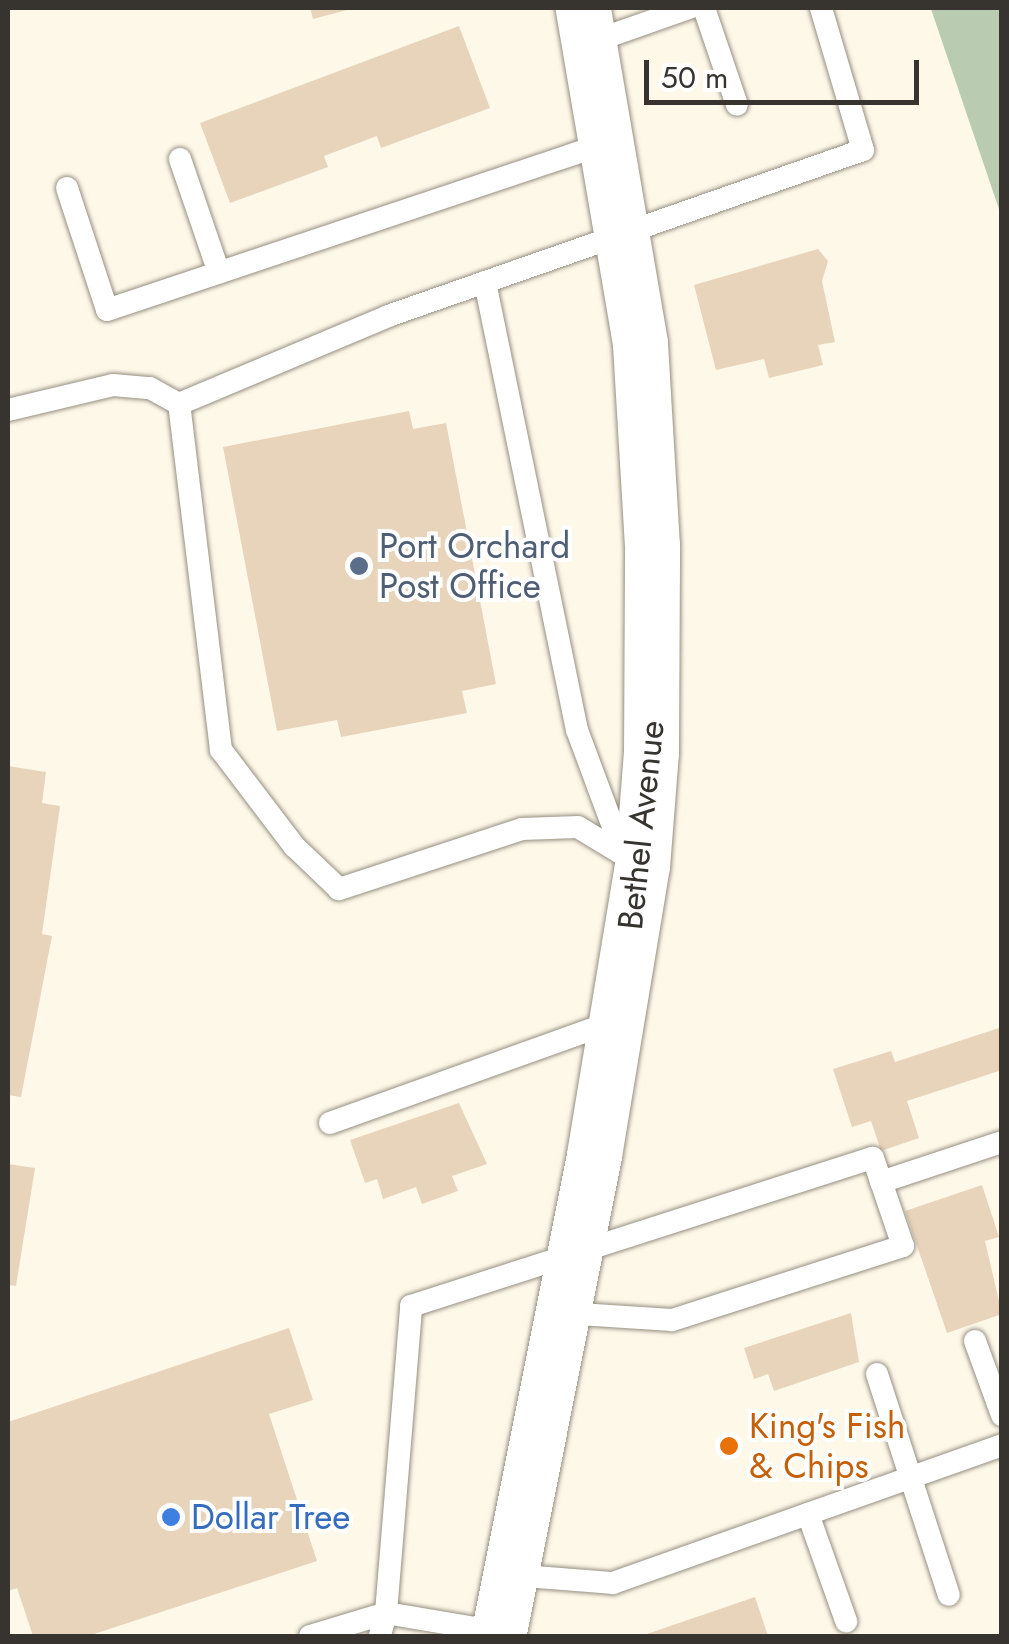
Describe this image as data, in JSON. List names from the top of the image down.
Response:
{
  "streets": {
    "main road": ["Bethel Avenue"]
  },
  "places": ["Port Orchard Post Office", "King's Fish & Chips", "Dollar Tree"],
  "scale_bar": "50 m"
}
